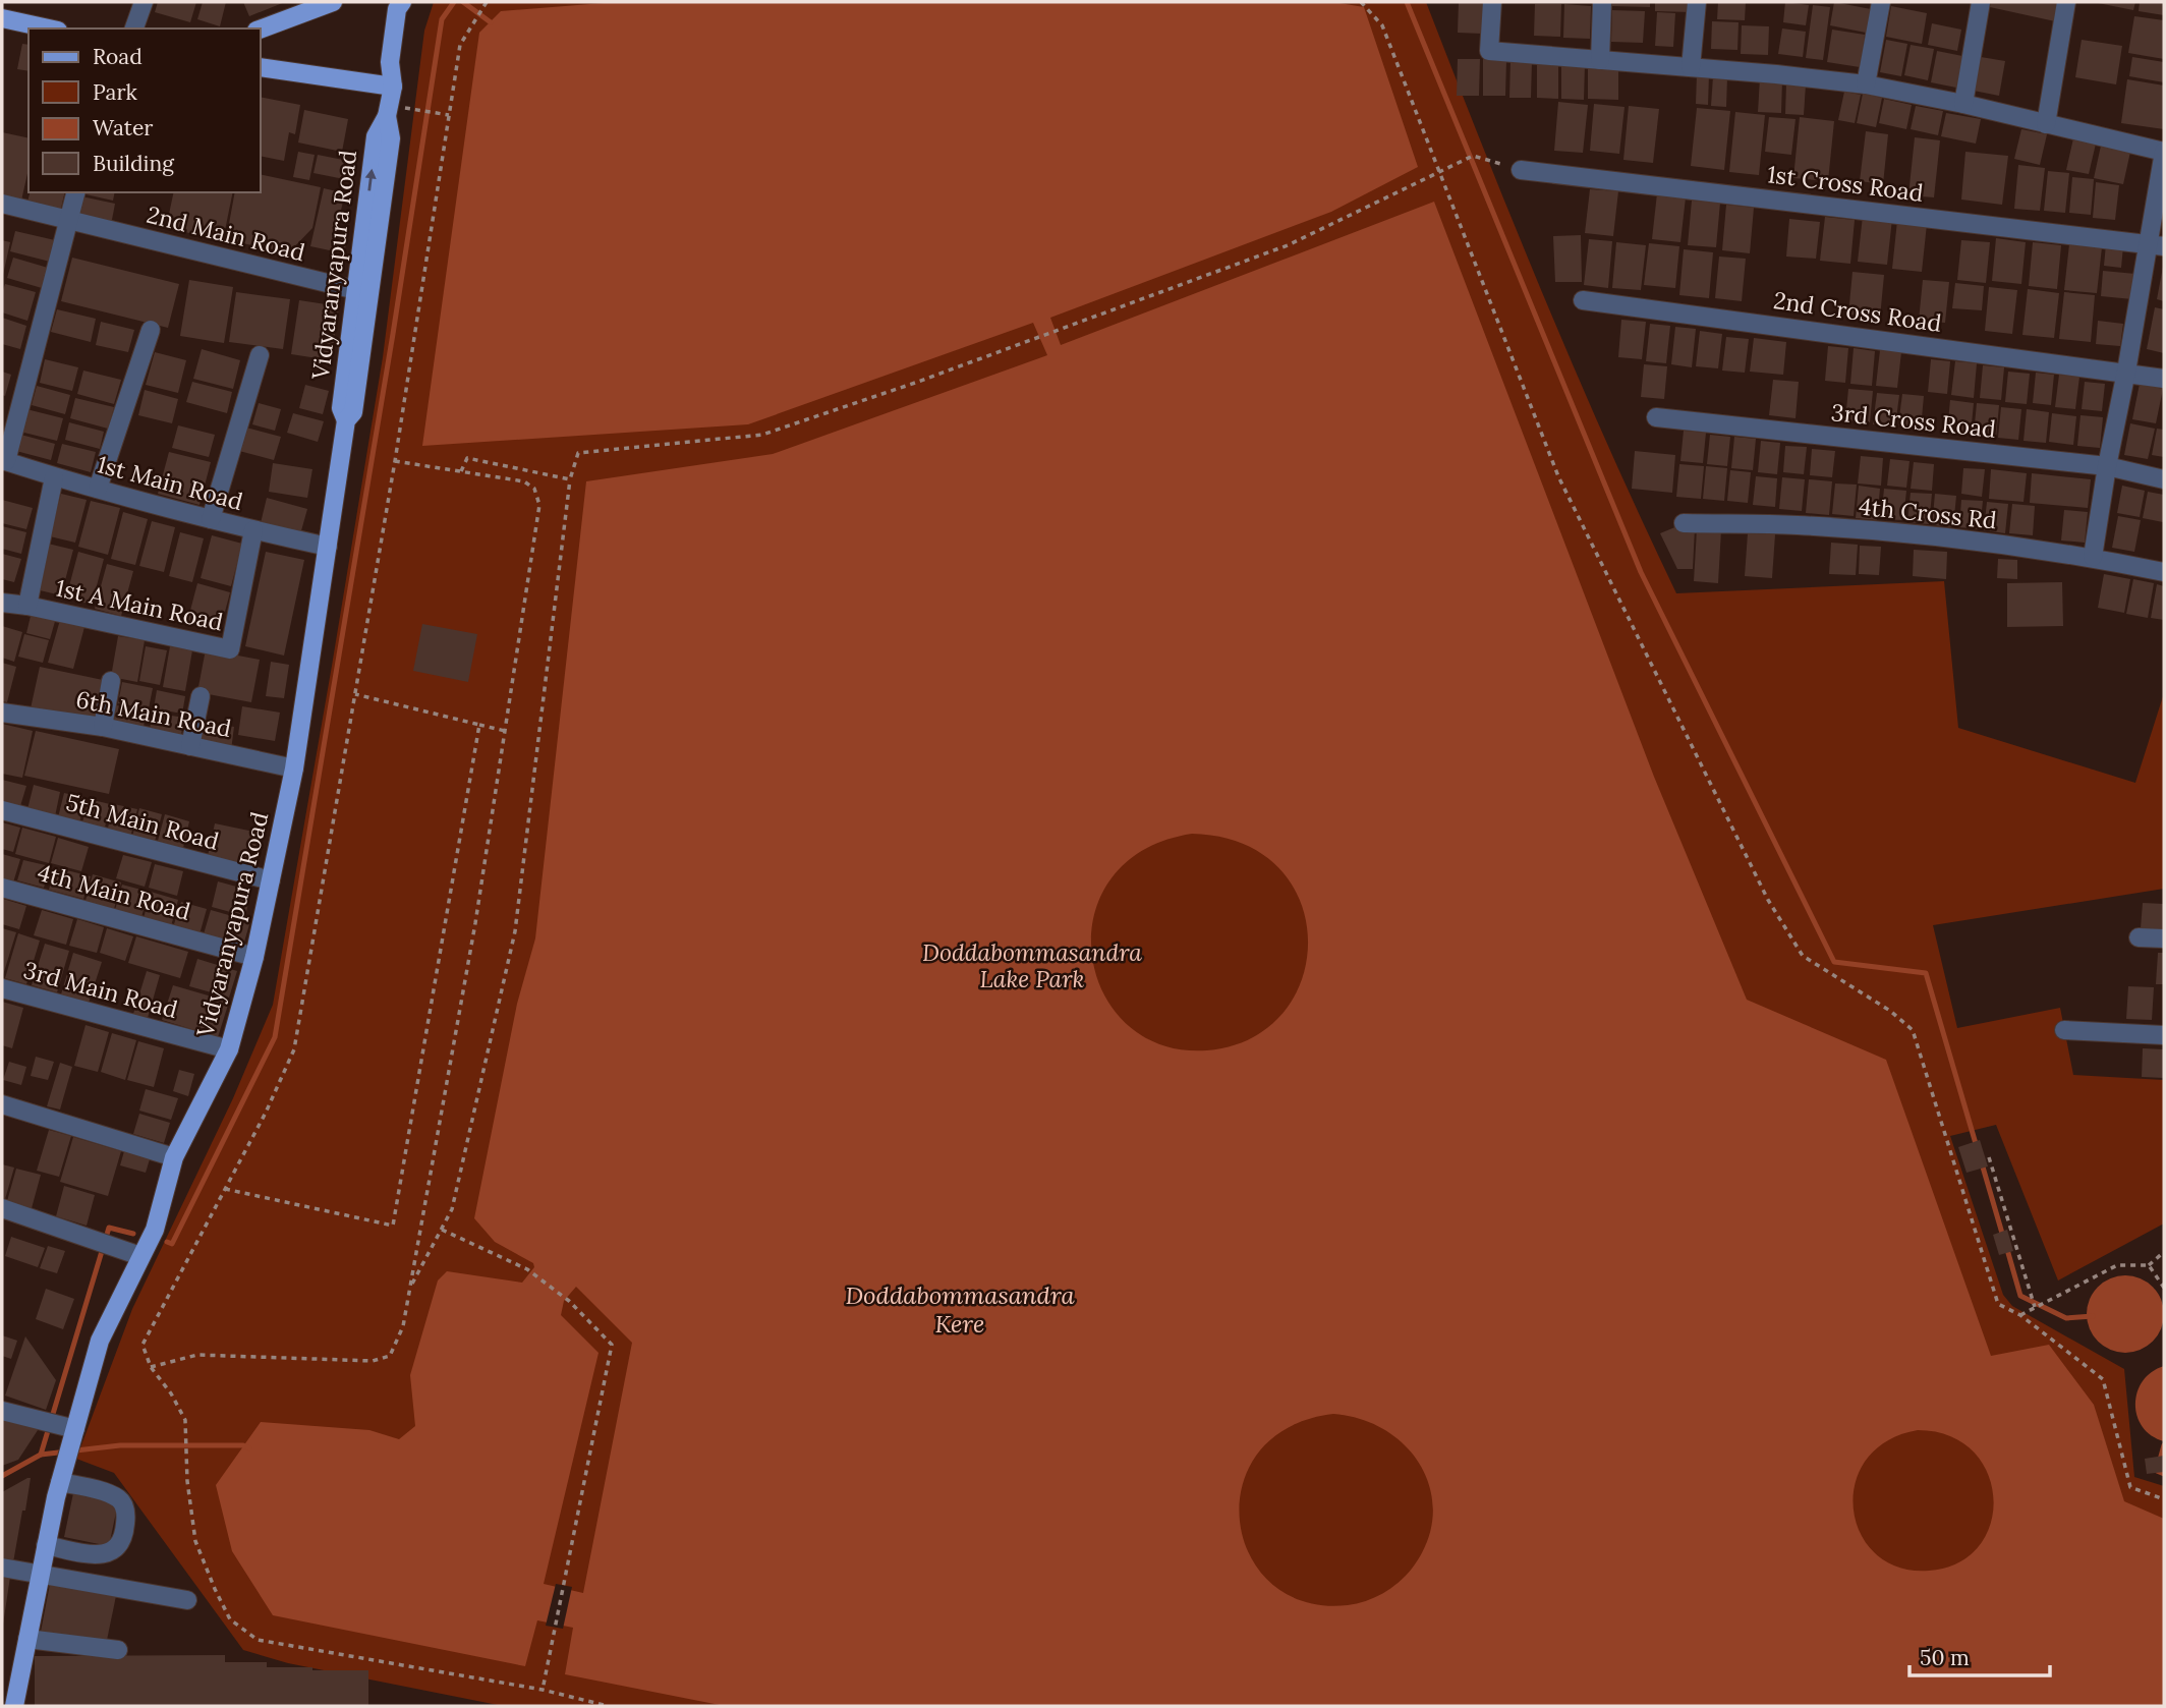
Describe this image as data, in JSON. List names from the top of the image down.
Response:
{
  "streets": {
    "main road": ["Vidyaranyapura Road"],
    "street": [
      "1st Cross Road",
      "2nd Main Road",
      "2nd Cross Road",
      "3rd Cross Road",
      "1st Main Road",
      "4th Cross Rd",
      "1st A Main Road",
      "6th Main Road",
      "5th Main Road",
      "4th Main Road",
      "3rd Main Road"
    ]
  },
  "crossings": [
    ["2nd Main Road", "Vidyaranyapura Road"],
    ["Vidyaranyapura Road", "1st Main Road"],
    ["Vidyaranyapura Road", "6th Main Road"],
    ["Vidyaranyapura Road", "5th Main Road"],
    ["Vidyaranyapura Road", "4th Main Road"],
    ["Vidyaranyapura Road", "3rd Main Road"],
    ["1st Main Road", "1st A Main Road"]
  ],
  "water": ["Doddabommasandra Kere"],
  "parks": ["Doddabommasandra Lake Park"],
  "legend": [
    "Road",
    "Park",
    "Water",
    "Building"
  ],
  "scale_bar": "50 m"
}
